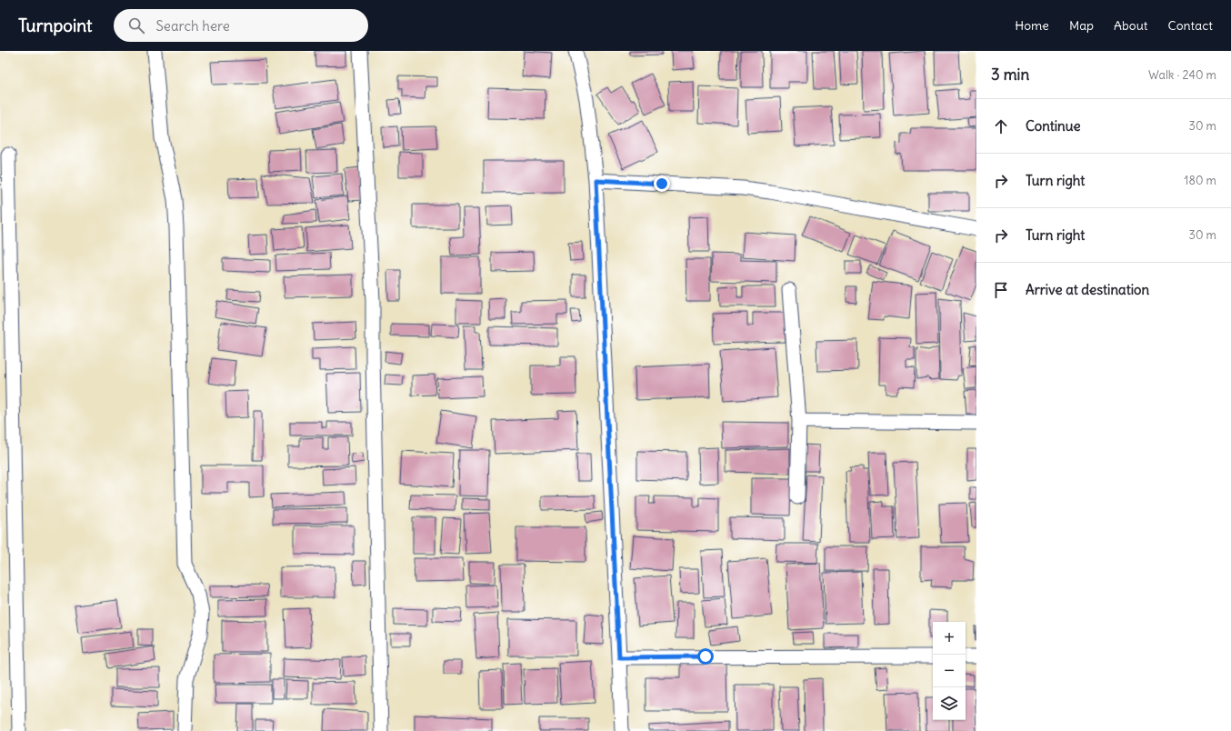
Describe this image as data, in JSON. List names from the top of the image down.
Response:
{
  "page": {
    "header": "Turnpoint",
    "search": "Search here",
    "nav": [
      "Home",
      "Map",
      "About",
      "Contact"
    ],
    "heading": ["3 min", "Walk · 240 m"],
    "list": [
      ["Continue", "30 m"],
      ["Turn right", "180 m"],
      ["Turn right", "30 m"],
      "Arrive at destination"
    ],
    "map_buttons": ["+", "−"]
  }
}
